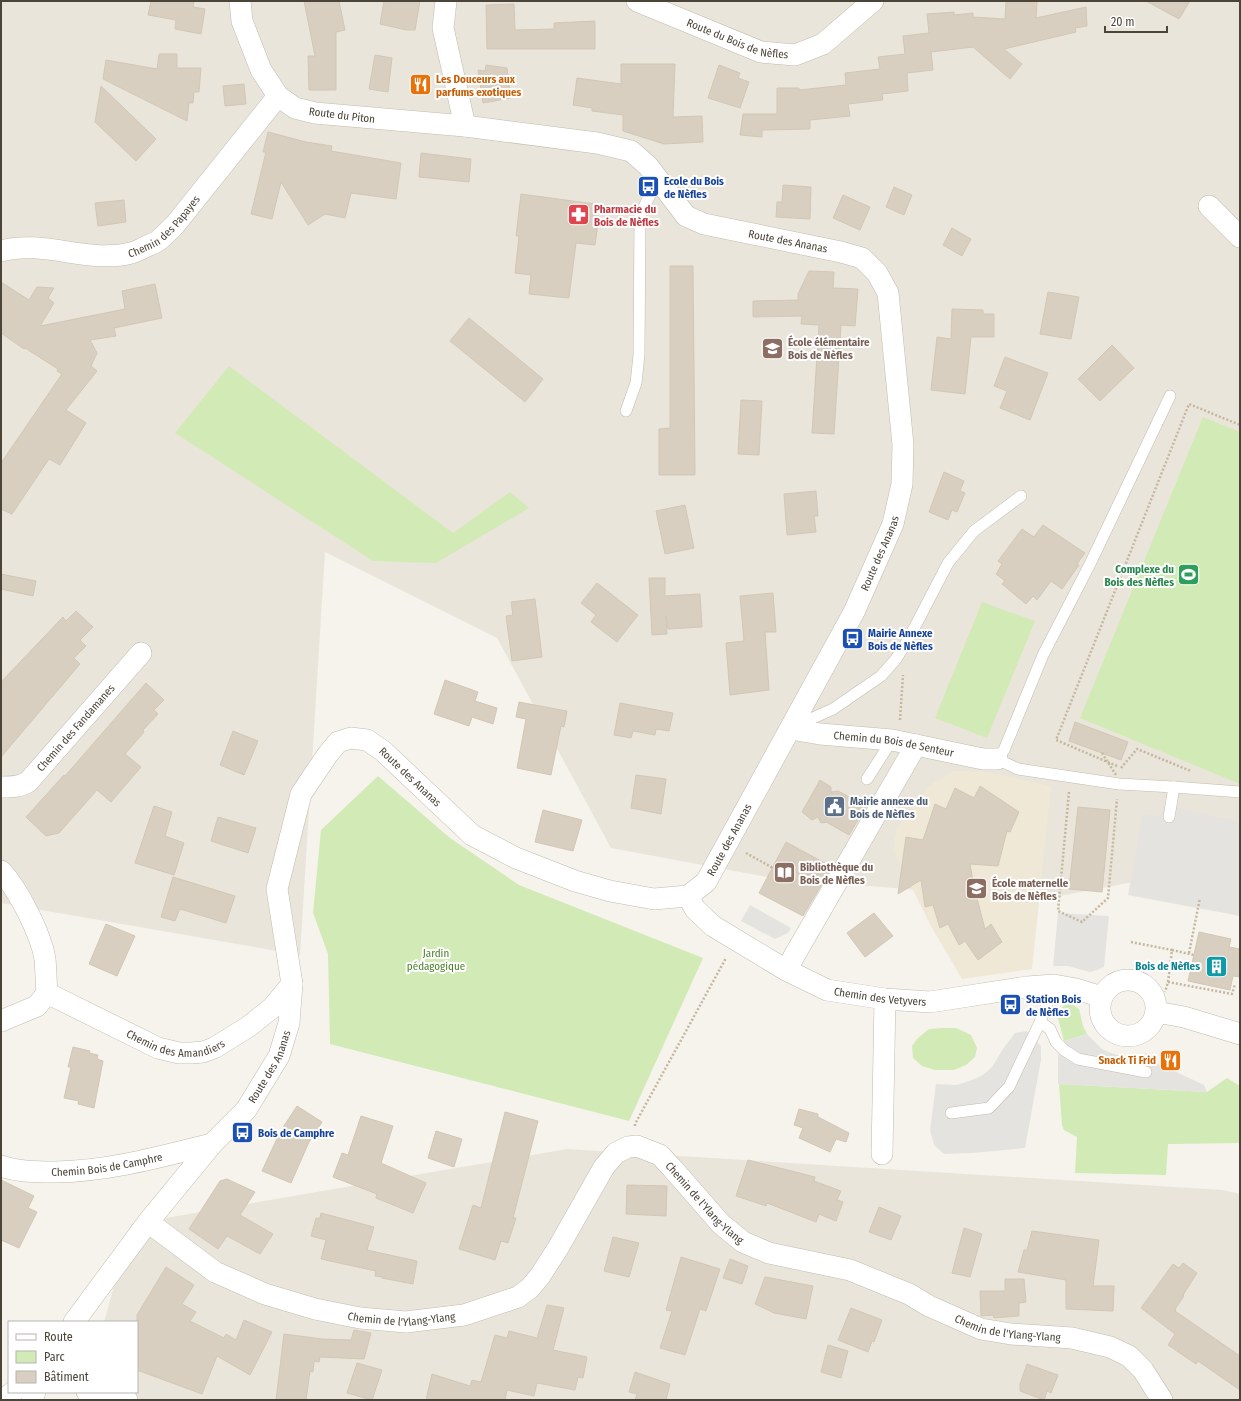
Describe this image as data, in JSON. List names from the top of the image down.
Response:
{
  "streets": {
    "street": [
      "Route du Bois de Nèfles",
      "Route du Piton",
      "Chemin des Papayes",
      "Route des Ananas",
      "Chemin des Fandamanes",
      "Chemin du Bois de Senteur",
      "Chemin des Vetyvers",
      "Chemin des Amandiers",
      "Chemin Bois de Camphre",
      "Chemin de l'Ylang-Ylang"
    ]
  },
  "crossings": [
    ["Route du Piton", "Chemin des Papayes"],
    ["Route du Piton", "Route des Ananas"],
    ["Route des Ananas", "Chemin du Bois de Senteur"],
    ["Route des Ananas", "Chemin des Vetyvers"],
    ["Route des Ananas", "Chemin des Amandiers"],
    ["Route des Ananas", "Chemin Bois de Camphre"],
    ["Route des Ananas", "Chemin de l'Ylang-Ylang"]
  ],
  "parks": ["Jardin pédagogique"],
  "places": {
    "restaurant": ["Les Douceurs aux parfums exotiques", "Snack Ti Frid"],
    "bus stop": [
      "Ecole du Bois de Nèfles",
      "Mairie Annexe Bois de Nèfles",
      "Station Bois de Nèfles",
      "Bois de Camphre"
    ],
    "pharmacy": ["Pharmacie du Bois de Nèfles"],
    "school or university": ["École élémentaire Bois de Nèfles", "École maternelle Bois de Nèfles"],
    "sports": ["Complexe du Bois des Nèfles"],
    "public building": ["Mairie annexe du Bois de Nèfles"],
    "library": ["Bibliothèque du Bois de Nèfles"],
    "building": ["Bois de Nèfles"]
  },
  "legend": ["Route", "Parc", "Bâtiment"],
  "scale_bar": "20 m"
}
